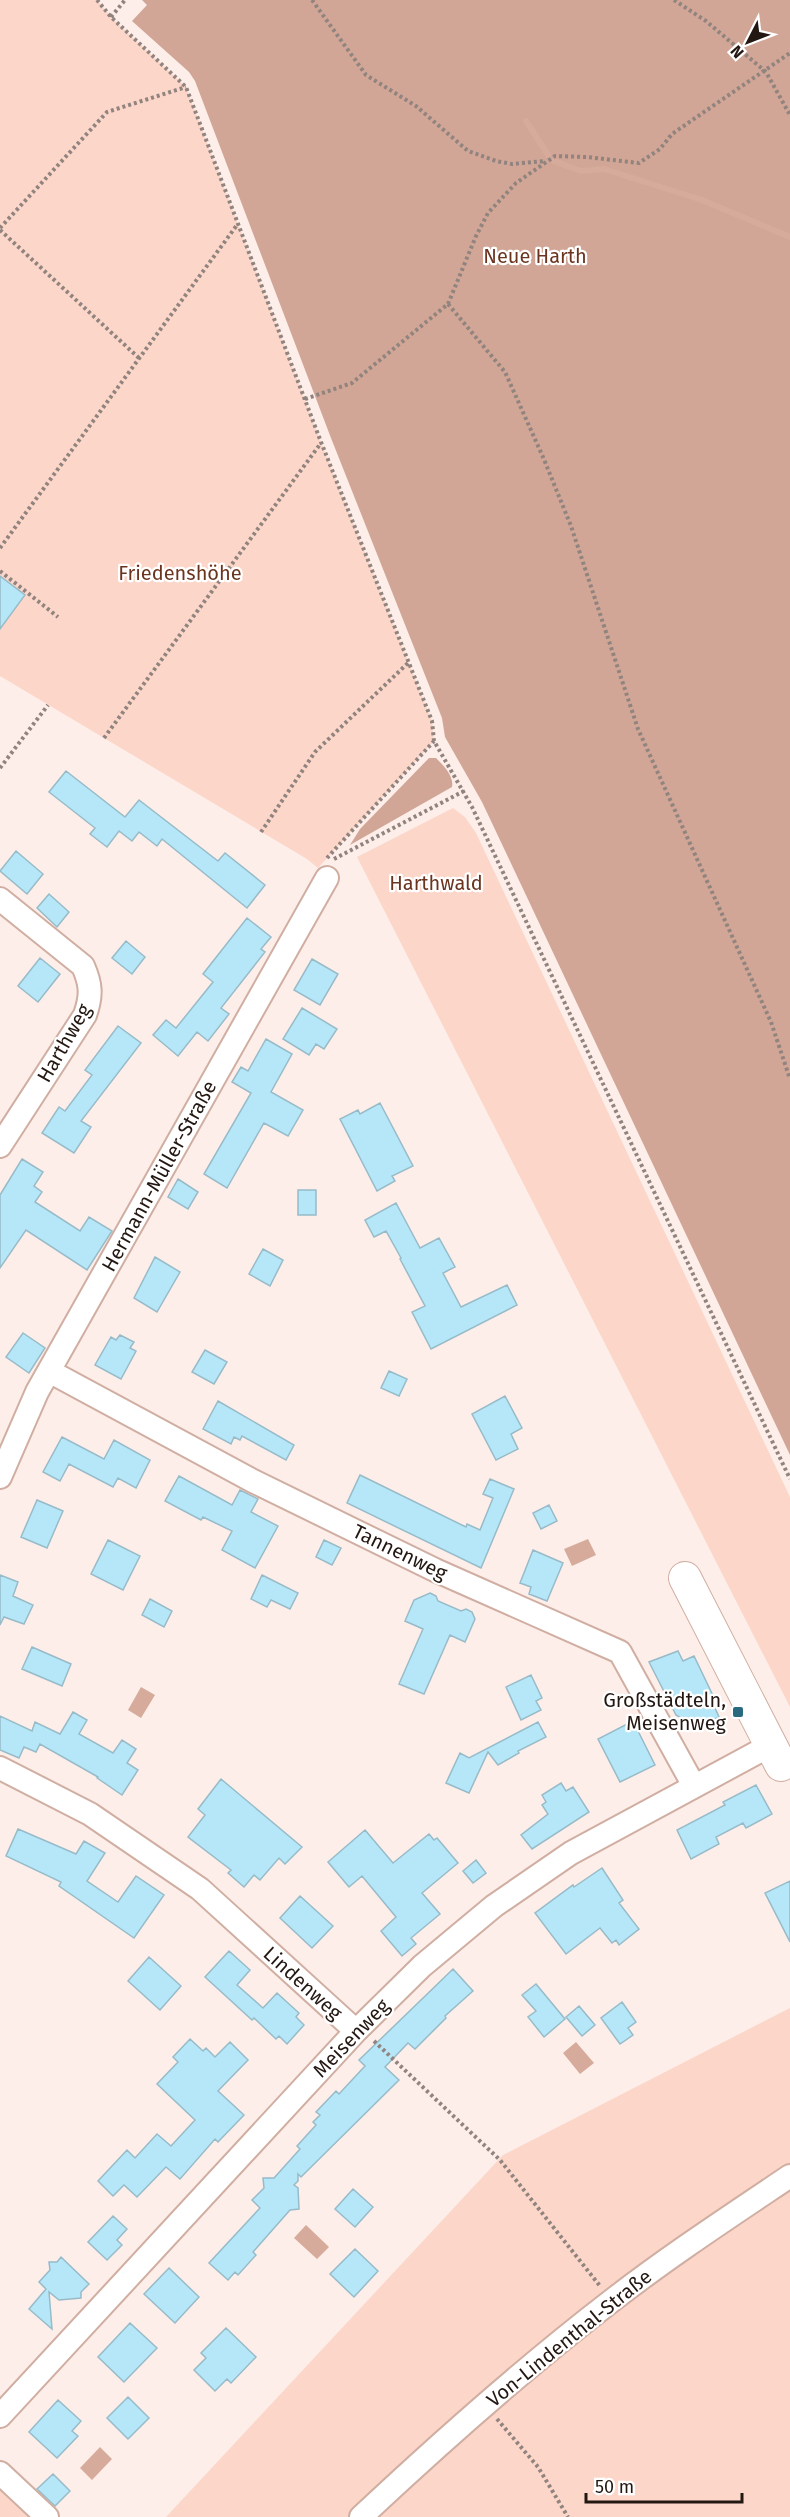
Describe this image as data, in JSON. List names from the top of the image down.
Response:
{
  "streets": {
    "street": [
      "Harthweg",
      "Hermann-Müller-Straße",
      "Tannenweg",
      "Lindenweg",
      "Meisenweg",
      "Von-Lindenthal-Straße"
    ]
  },
  "crossings": [
    ["Hermann-Müller-Straße", "Tannenweg"],
    ["Tannenweg", "Meisenweg"],
    ["Lindenweg", "Meisenweg"],
    ["Lindenweg", "Von-Lindenthal-Straße"]
  ],
  "parks": ["Neue Harth", "Friedenshöhe", "Harthwald"],
  "places": {
    "transit": ["Großstädteln, Meisenweg"]
  },
  "scale_bar": "50 m",
  "north": "bottom left"
}
